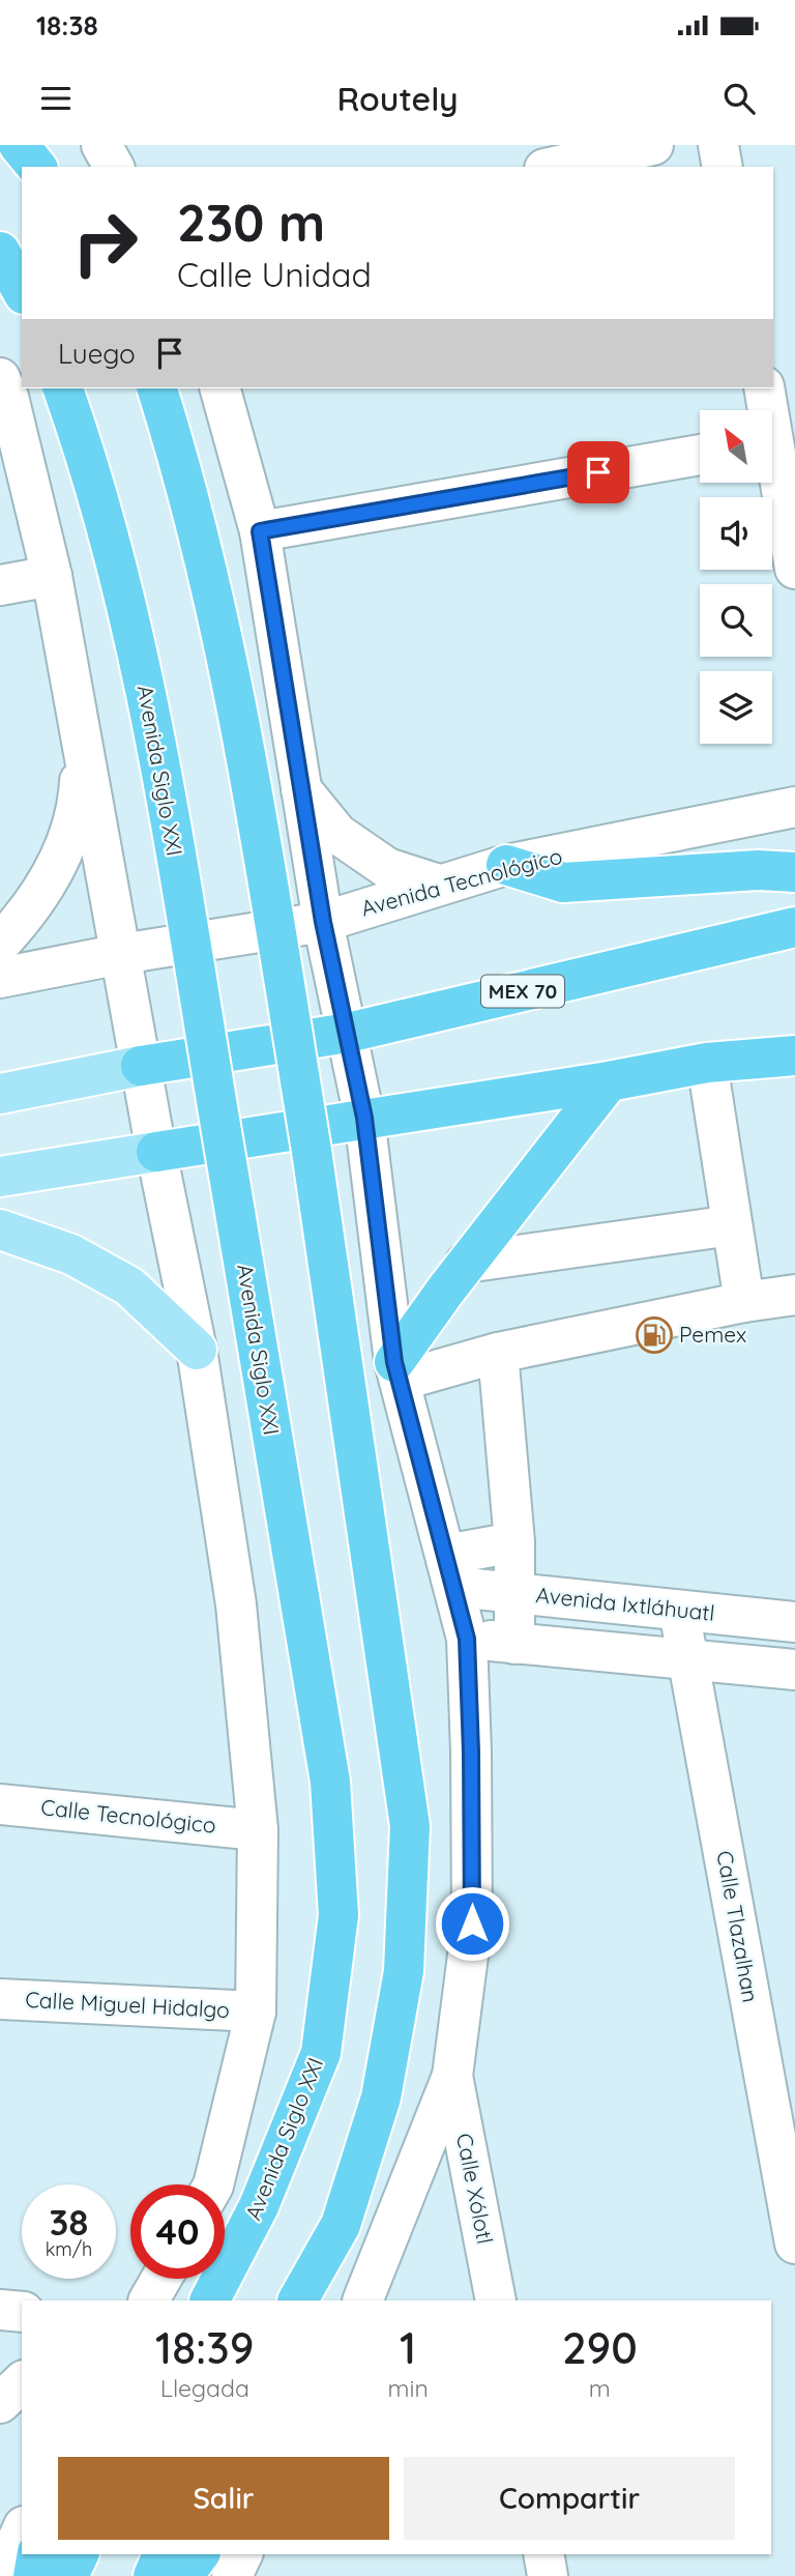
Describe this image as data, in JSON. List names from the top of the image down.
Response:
{
  "streets": {
    "highway": ["Avenida Siglo XXI", "MEX 70"],
    "street": [
      "Avenida Tecnológico",
      "Avenida Ixtláhuatl",
      "Calle Tecnológico",
      "Calle Tlazalhan",
      "Calle Miguel Hidalgo",
      "Calle Xólotl"
    ]
  },
  "crossings": [
    ["Avenida Ixtláhuatl", "Calle Tlazalhan"]
  ],
  "places": {
    "fuel station": ["Pemex"]
  },
  "north": "top left",
  "page": {
    "status": "18:38",
    "header": "Routely",
    "turn": ["230 m", "Calle Unidad"],
    "then": "Luego",
    "speed": "38 km/h",
    "limit": "40",
    "eta": [
      "18:39",
      "Llegada",
      "1",
      "min",
      "290",
      "m"
    ],
    "buttons": ["Salir", "Compartir"]
  }
}
